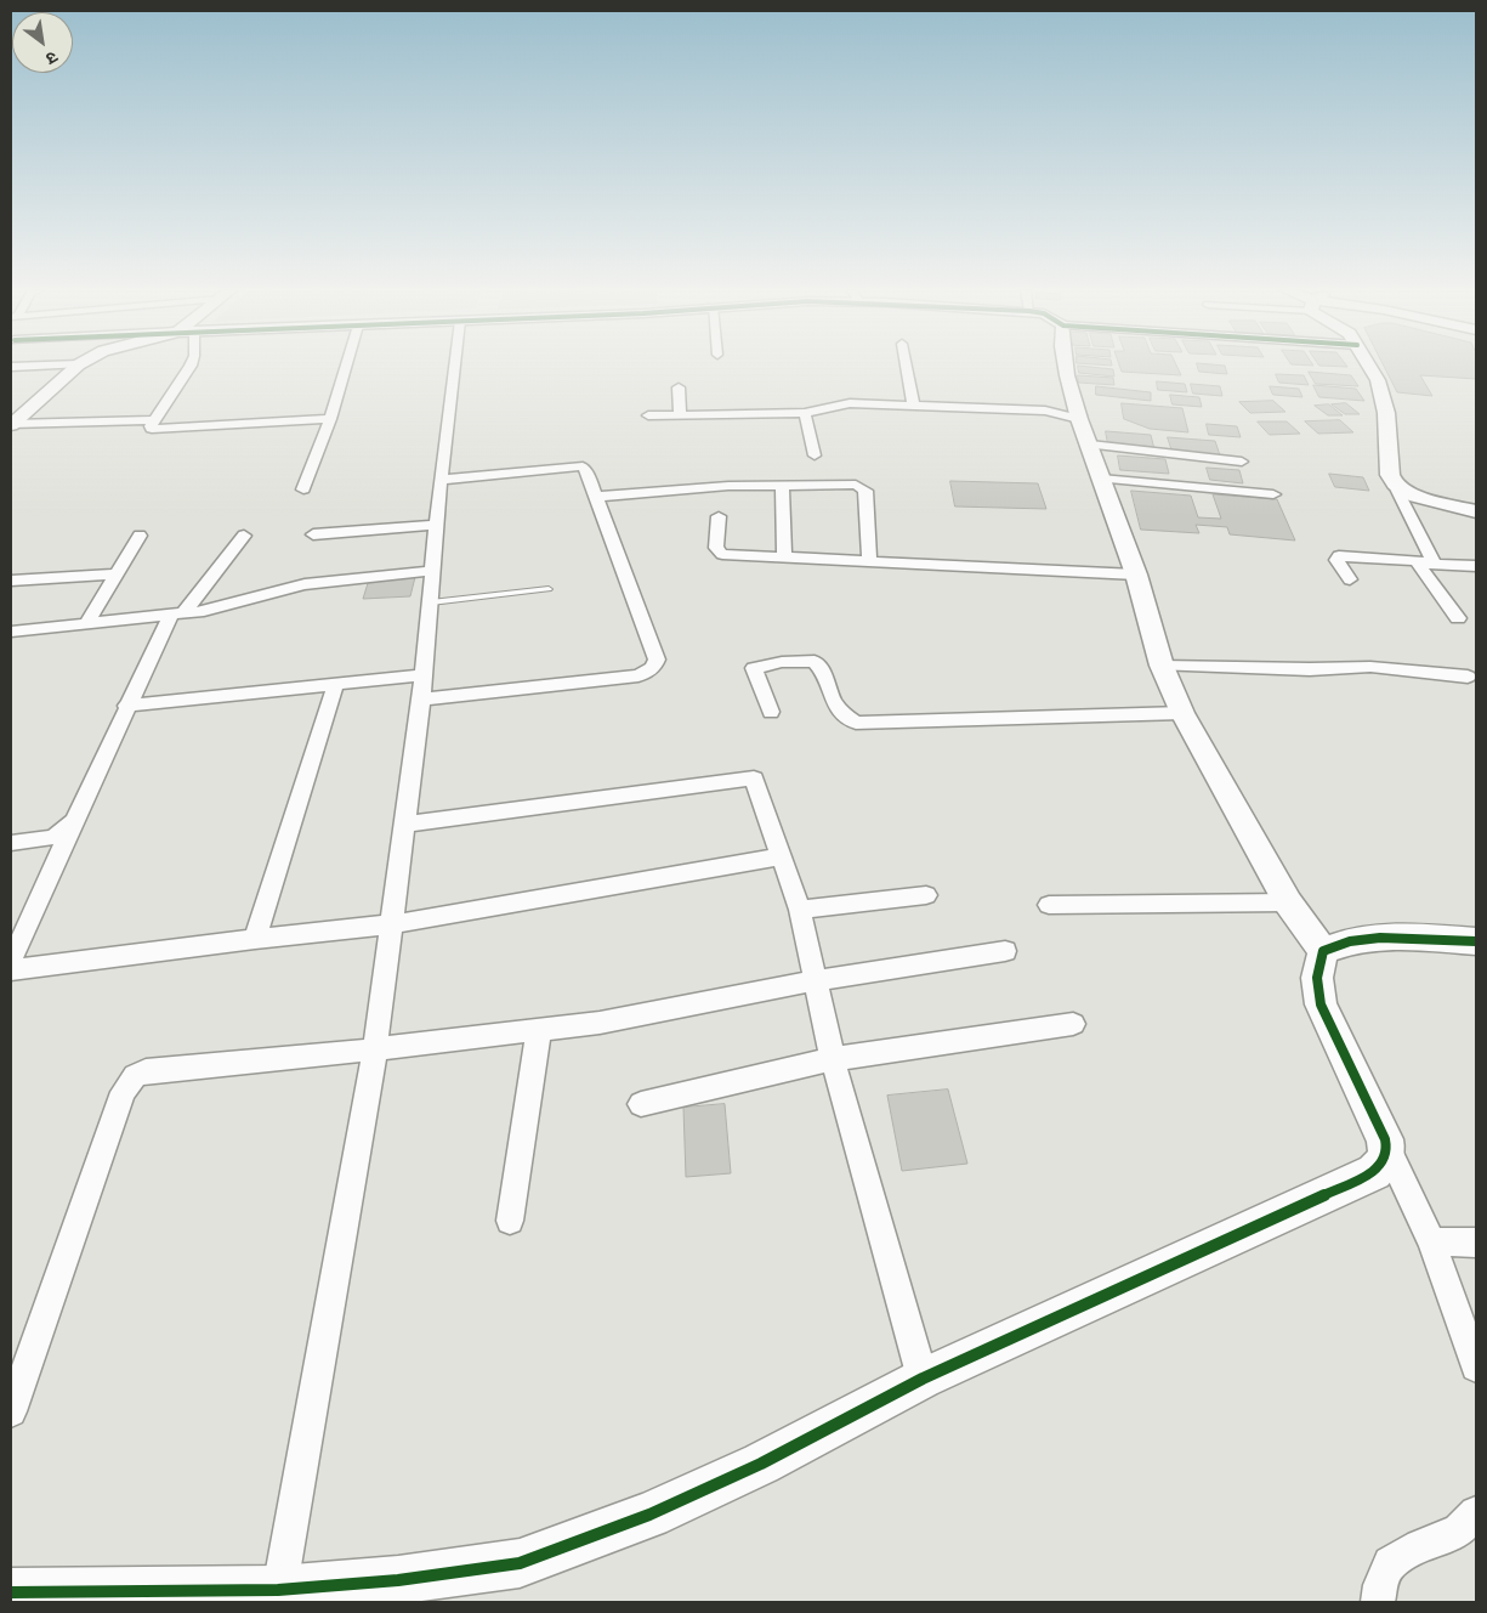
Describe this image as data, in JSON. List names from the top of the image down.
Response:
{
  "north": "bottom right"
}
